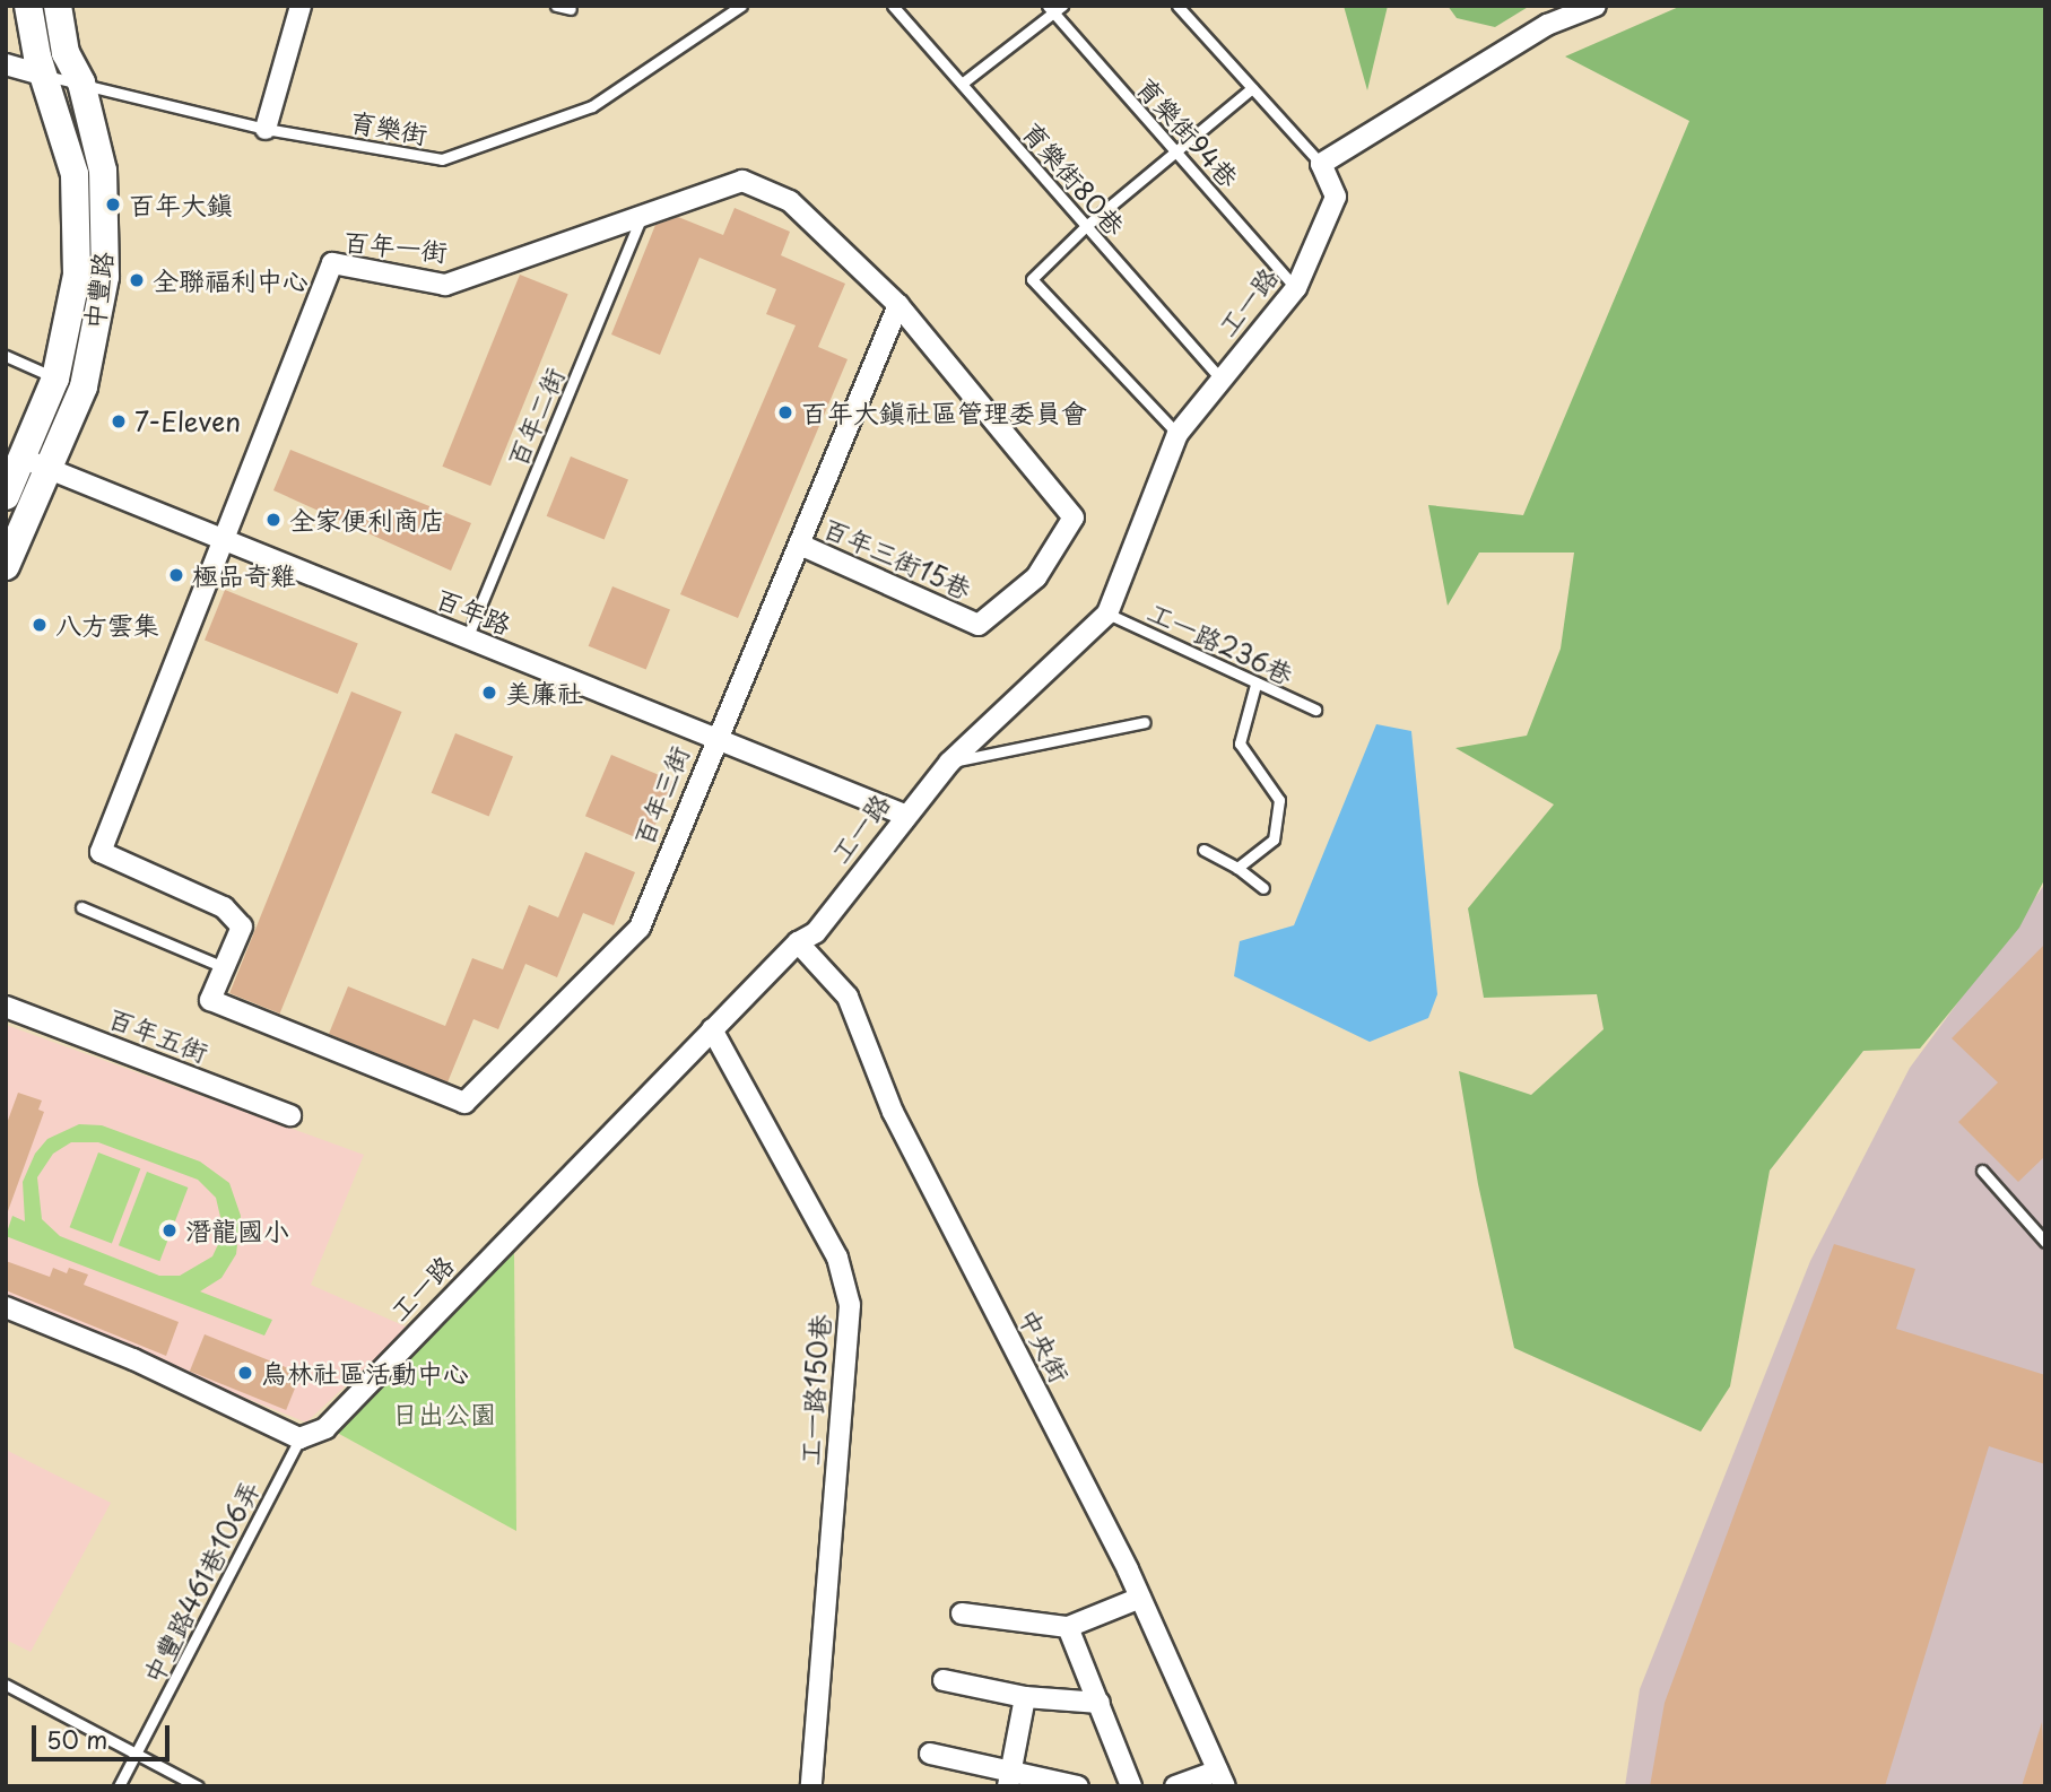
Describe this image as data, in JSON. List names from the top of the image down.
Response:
{
  "streets": {
    "main road": ["中豐路"],
    "street": [
      "百年一街",
      "工一路",
      "百年三街15巷",
      "百年路",
      "百年三街",
      "百年五街",
      "中央街",
      "工一路150巷"
    ],
    "lane": [
      "育樂街",
      "育樂街94巷",
      "育樂街80巷",
      "百年二街",
      "工一路236巷",
      "中豐路461巷106弄"
    ]
  },
  "crossings": [
    ["育樂街", "中豐路"],
    ["育樂街94巷", "工一路"],
    ["育樂街80巷", "工一路"],
    ["百年一街", "百年二街"],
    ["百年一街", "百年路"],
    ["百年一街", "百年三街"],
    ["中豐路", "百年路"],
    ["工一路", "百年路"],
    ["工一路", "工一路236巷"],
    ["工一路", "中央街"],
    ["工一路", "工一路150巷"],
    ["工一路", "中豐路461巷106弄"],
    ["百年二街", "百年路"],
    ["百年三街15巷", "百年三街"],
    ["百年路", "百年三街"]
  ],
  "parks": ["日出公園"],
  "places": [
    "百年大鎮",
    "全聯福利中心",
    "百年大鎮社區管理委員會",
    "7-Eleven",
    "全家便利商店",
    "極品奇雞",
    "八方雲集",
    "美廉社",
    "潛龍國小",
    "烏林社區活動中心"
  ],
  "scale_bar": "50 m"
}
